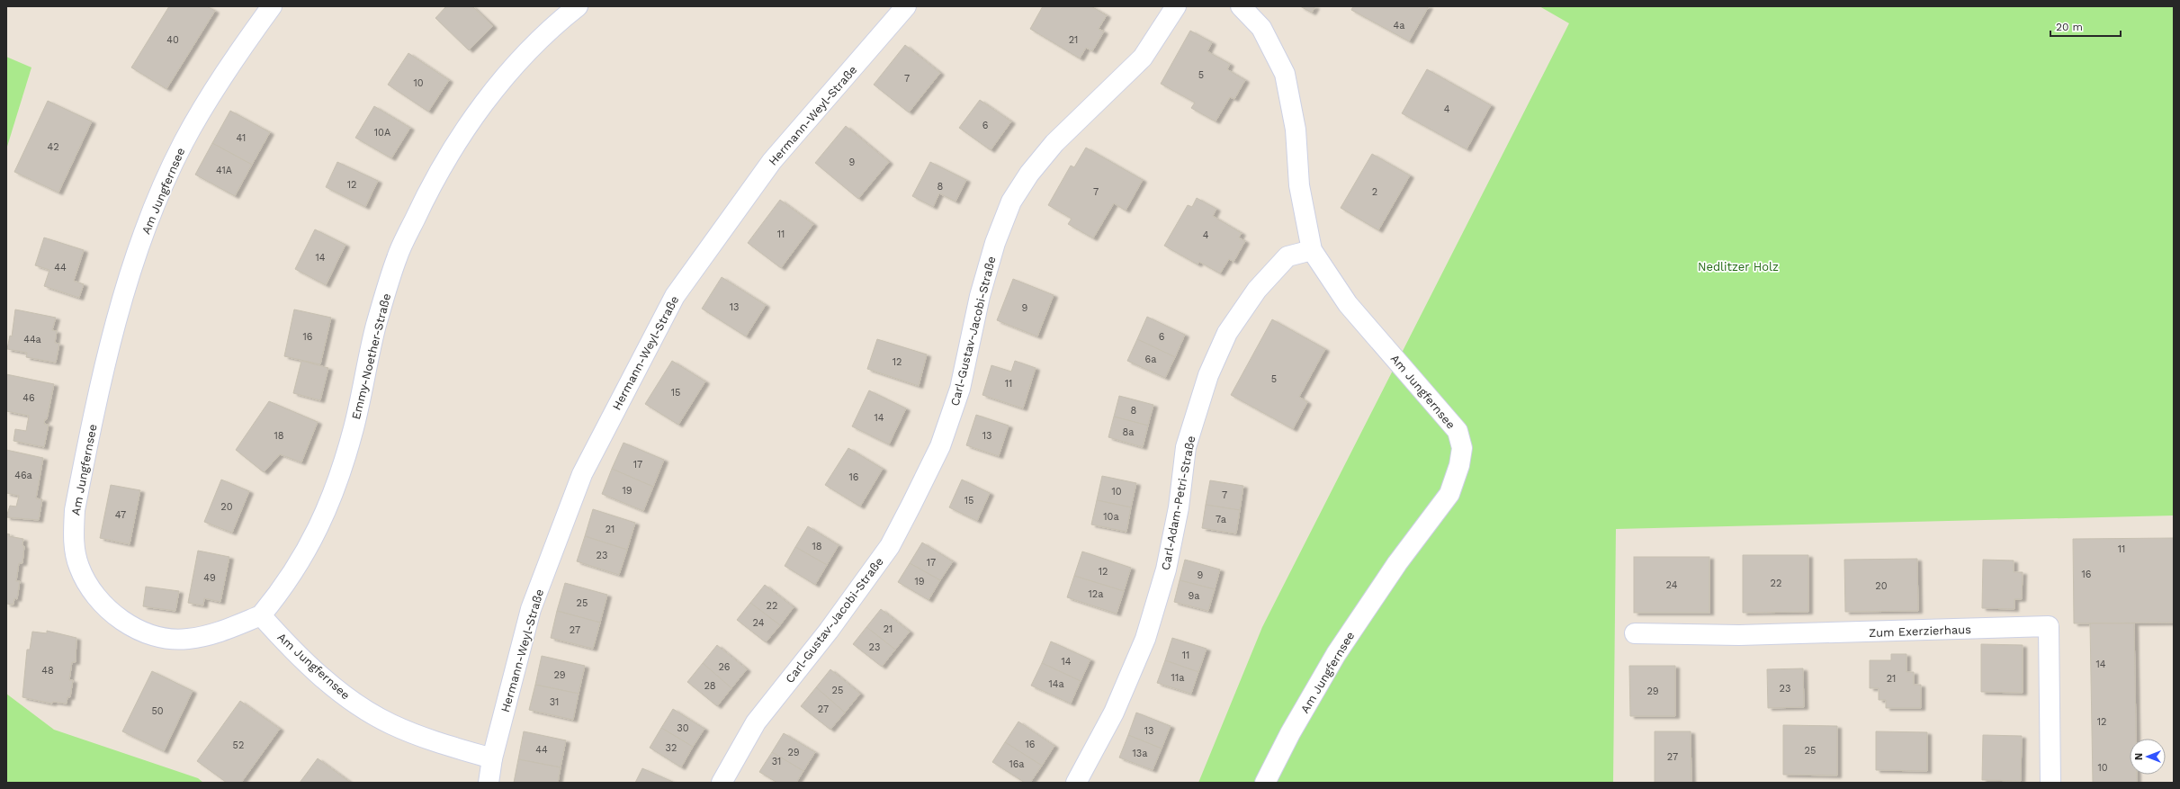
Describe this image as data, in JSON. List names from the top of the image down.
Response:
{
  "streets": {
    "street": [
      "Hermann-Weyl-Straße",
      "Am Jungfernsee",
      "Carl-Gustav-Jacobi-Straße",
      "Emmy-Noether-Straße",
      "Carl-Adam-Petri-Straße",
      "Zum Exerzierhaus"
    ]
  },
  "crossings": [
    ["Hermann-Weyl-Straße", "Am Jungfernsee"],
    ["Am Jungfernsee", "Emmy-Noether-Straße"],
    ["Am Jungfernsee", "Carl-Adam-Petri-Straße"]
  ],
  "parks": ["Nedlitzer Holz"],
  "house_numbers": [
    "4a",
    "40",
    "21",
    "5",
    "7",
    "10",
    "4",
    "6",
    "10A",
    "41",
    "42",
    "9",
    "41A",
    "12",
    "8",
    "7",
    "2",
    "11",
    "4",
    "14",
    "44",
    "13",
    "9",
    "16",
    "6",
    "44a",
    "6a",
    "12",
    "5",
    "11",
    "15",
    "46",
    "8",
    "14",
    "8a",
    "18",
    "13",
    "17",
    "46a",
    "16",
    "19",
    "10",
    "7",
    "15",
    "20",
    "47",
    "10a",
    "7a",
    "21",
    "18",
    "11",
    "23",
    "17",
    "12",
    "16",
    "9",
    "49",
    "19",
    "22",
    "24",
    "20",
    "12a",
    "9a",
    "25",
    "22",
    "24",
    "21",
    "27",
    "23",
    "11",
    "14",
    "14",
    "26",
    "48",
    "29",
    "11a",
    "21",
    "14a",
    "28",
    "23",
    "25",
    "29",
    "31",
    "27",
    "50",
    "12",
    "30",
    "13",
    "16",
    "52",
    "32",
    "44",
    "25",
    "29",
    "13a",
    "27",
    "31",
    "16a",
    "10"
  ],
  "scale_bar": "20 m",
  "north": "left"
}
